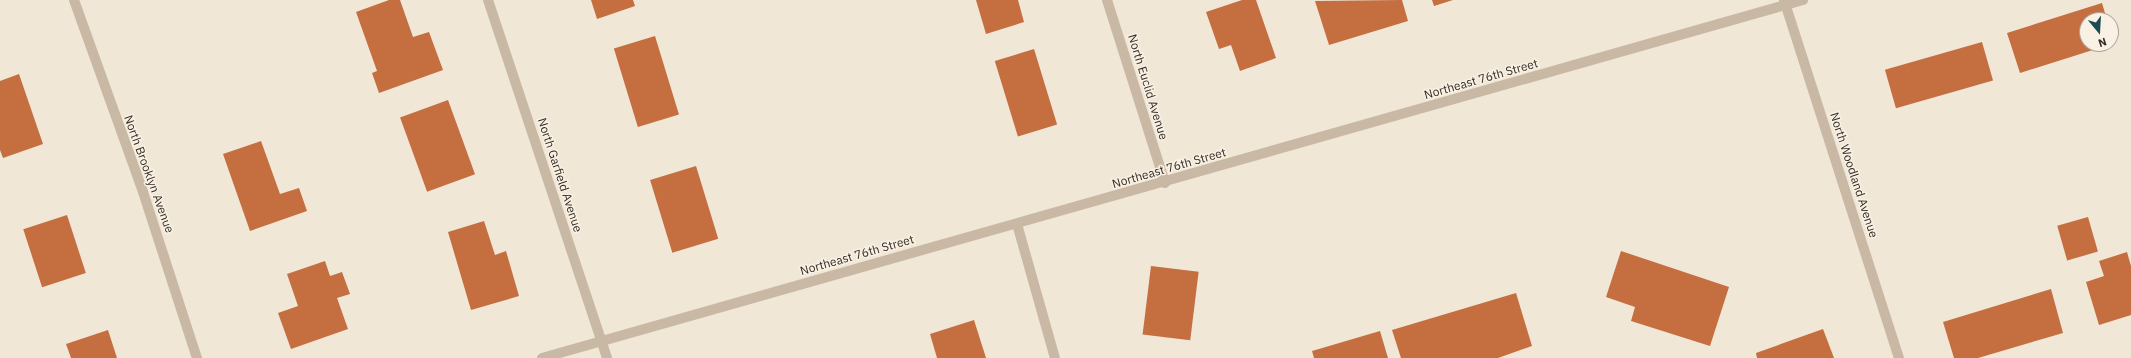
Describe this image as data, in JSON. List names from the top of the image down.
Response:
{
  "streets": {
    "street": [
      "Northeast 76th Street",
      "North Euclid Avenue",
      "North Brooklyn Avenue",
      "North Garfield Avenue",
      "North Woodland Avenue"
    ]
  },
  "crossings": [
    ["Northeast 76th Street", "North Euclid Avenue"],
    ["Northeast 76th Street", "North Garfield Avenue"],
    ["Northeast 76th Street", "North Woodland Avenue"]
  ],
  "north": "bottom"
}
